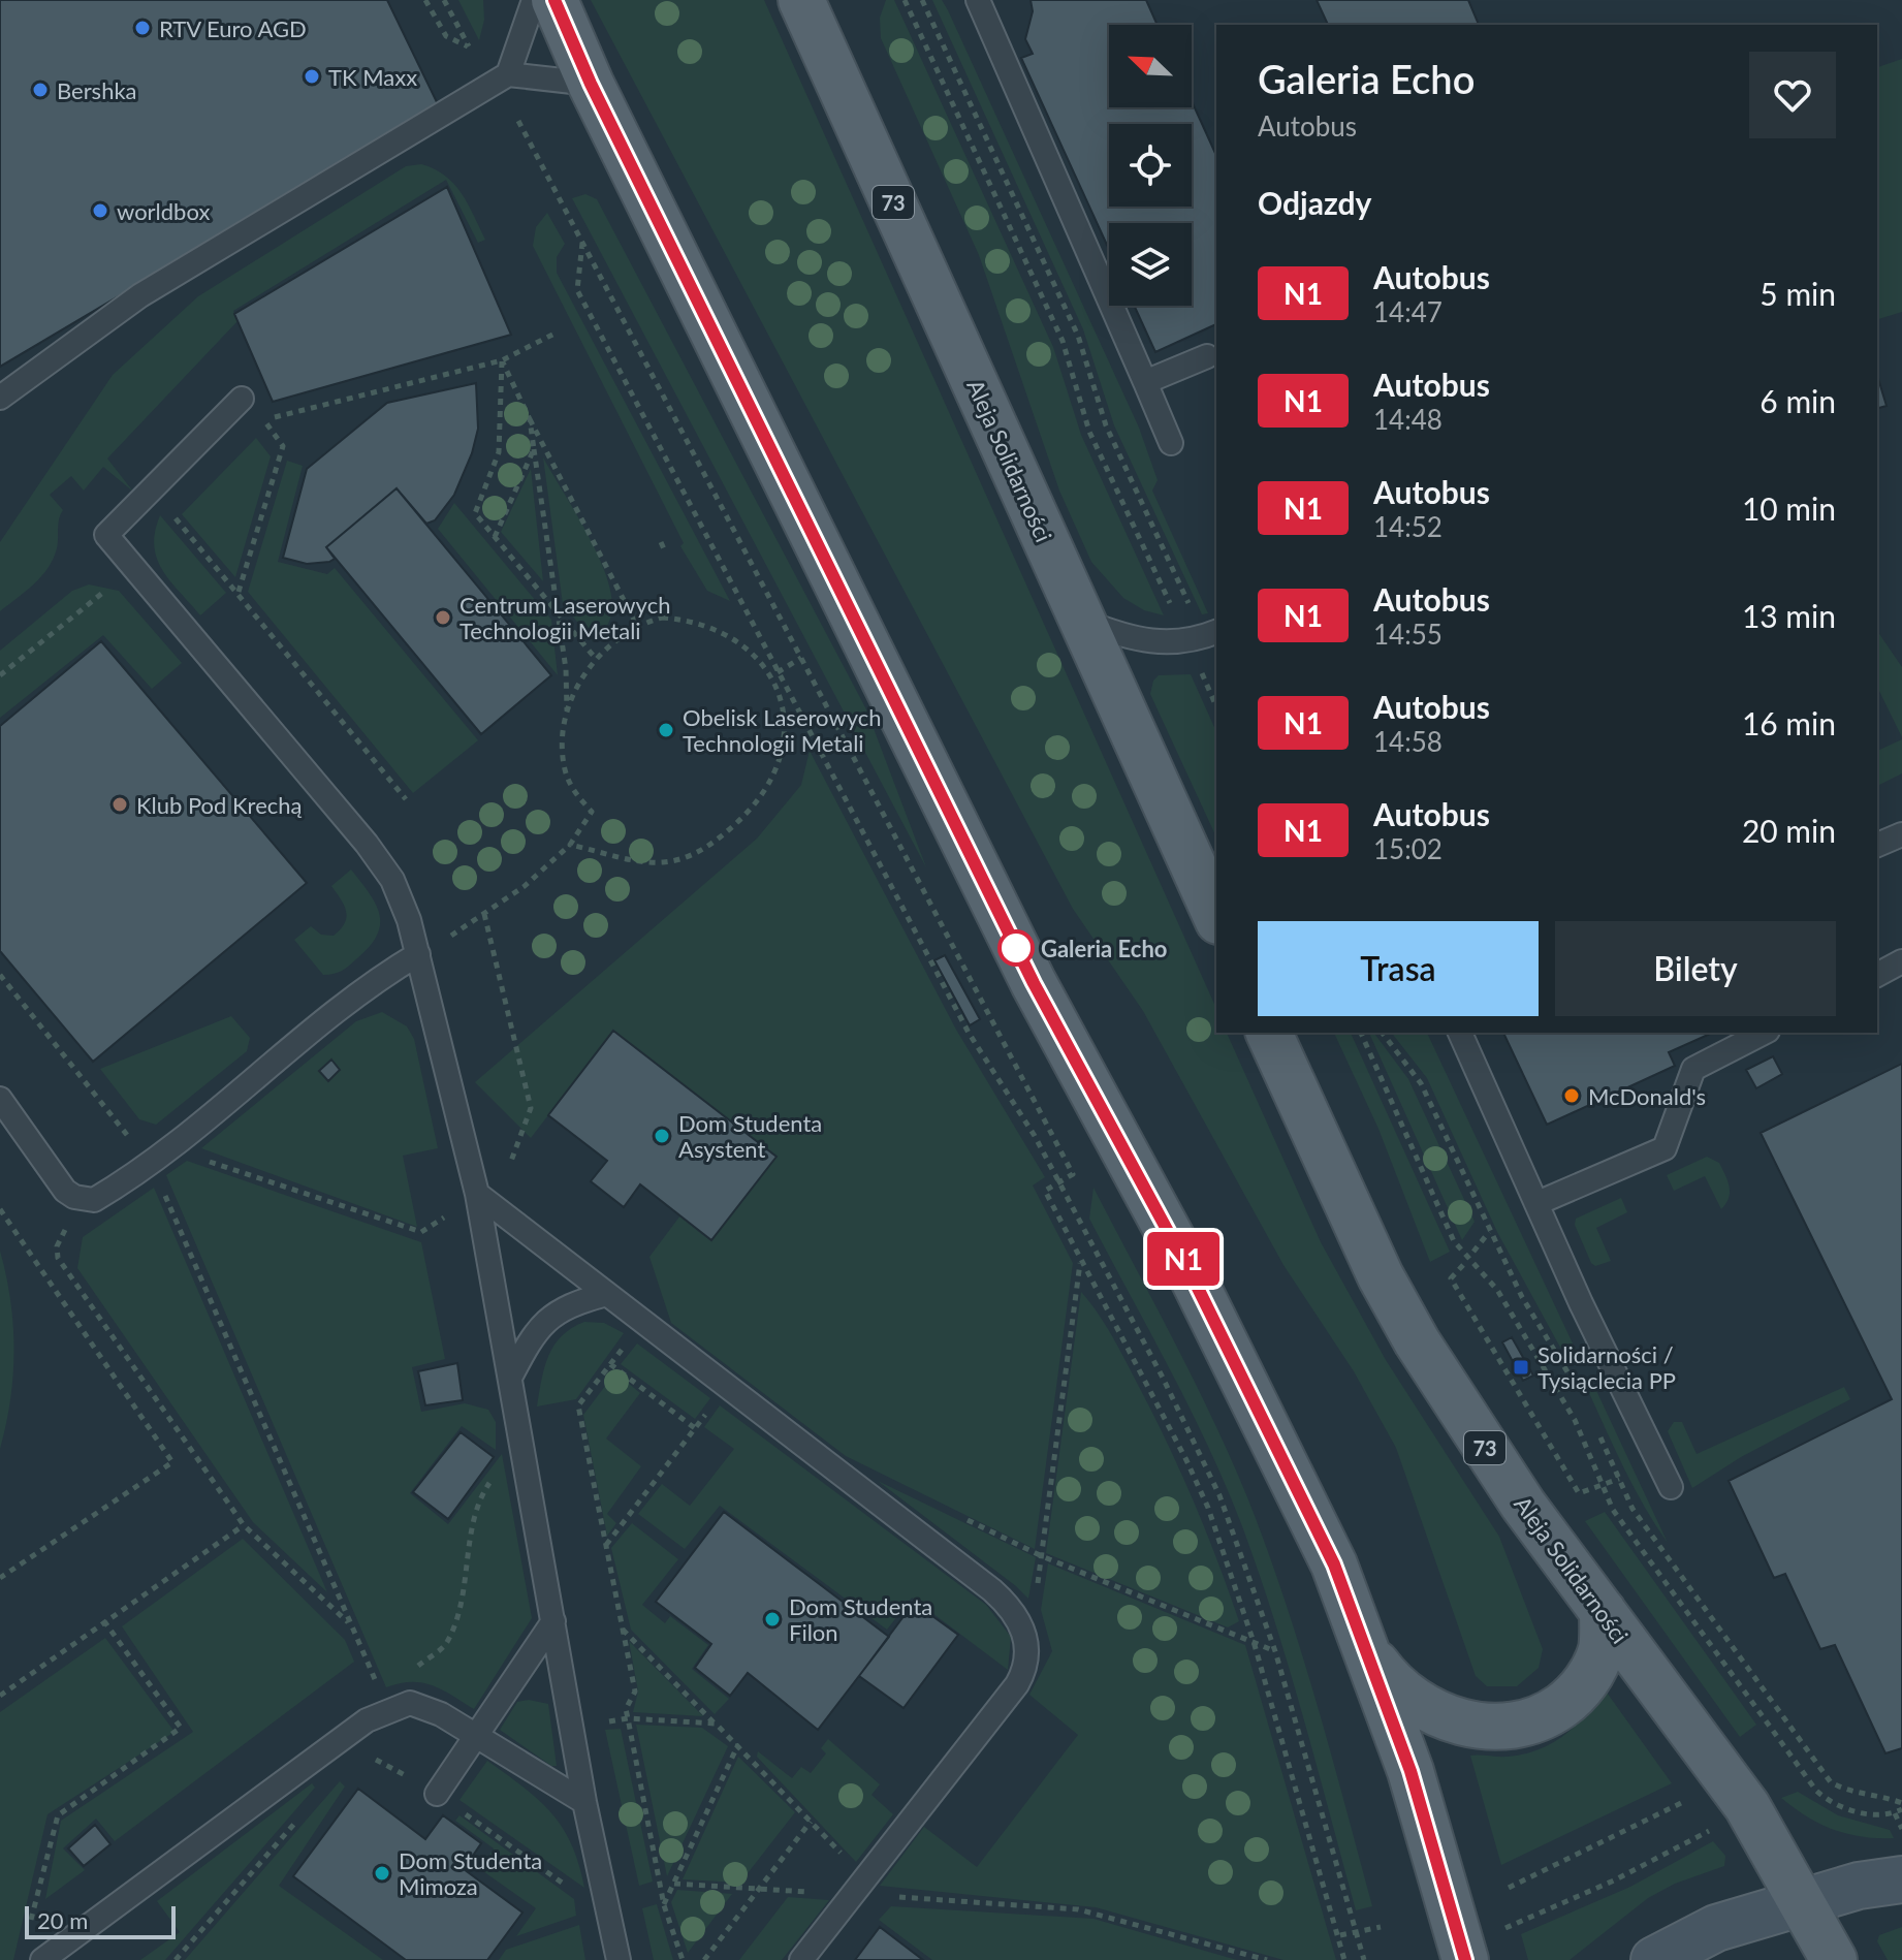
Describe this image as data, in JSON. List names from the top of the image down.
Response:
{
  "streets": {
    "main road": ["73", "Aleja Solidarności"]
  },
  "places": {
    "other": [
      "RTV Euro AGD",
      "TK Maxx",
      "Bershka",
      "worldbox",
      "Centrum Laserowych Technologii Metali",
      "Obelisk Laserowych Technologii Metali",
      "Klub Pod Krechą",
      "Galeria Echo",
      "McDonald's",
      "Dom Studenta Asystent",
      "Dom Studenta Filon",
      "Dom Studenta Mimoza"
    ],
    "transit": ["Solidarności / Tysiąclecia PP"]
  },
  "lines": ["bus line N1"],
  "scale_bar": "20 m",
  "north": "top left",
  "page": {
    "on_map": "N1",
    "heading": [
      ["Galeria Echo", "Autobus"],
      "Odjazdy"
    ],
    "list": [
      {
        "mark": "N1",
        "name": "Autobus",
        "note": "14:47",
        "value": "5 min"
      },
      {
        "mark": "N1",
        "name": "Autobus",
        "note": "14:48",
        "value": "6 min"
      },
      {
        "mark": "N1",
        "name": "Autobus",
        "note": "14:52",
        "value": "10 min"
      },
      {
        "mark": "N1",
        "name": "Autobus",
        "note": "14:55",
        "value": "13 min"
      },
      {
        "mark": "N1",
        "name": "Autobus",
        "note": "14:58",
        "value": "16 min"
      },
      {
        "mark": "N1",
        "name": "Autobus",
        "note": "15:02",
        "value": "20 min"
      }
    ],
    "buttons": ["Trasa", "Bilety"],
    "scale": "20 m"
  }
}
